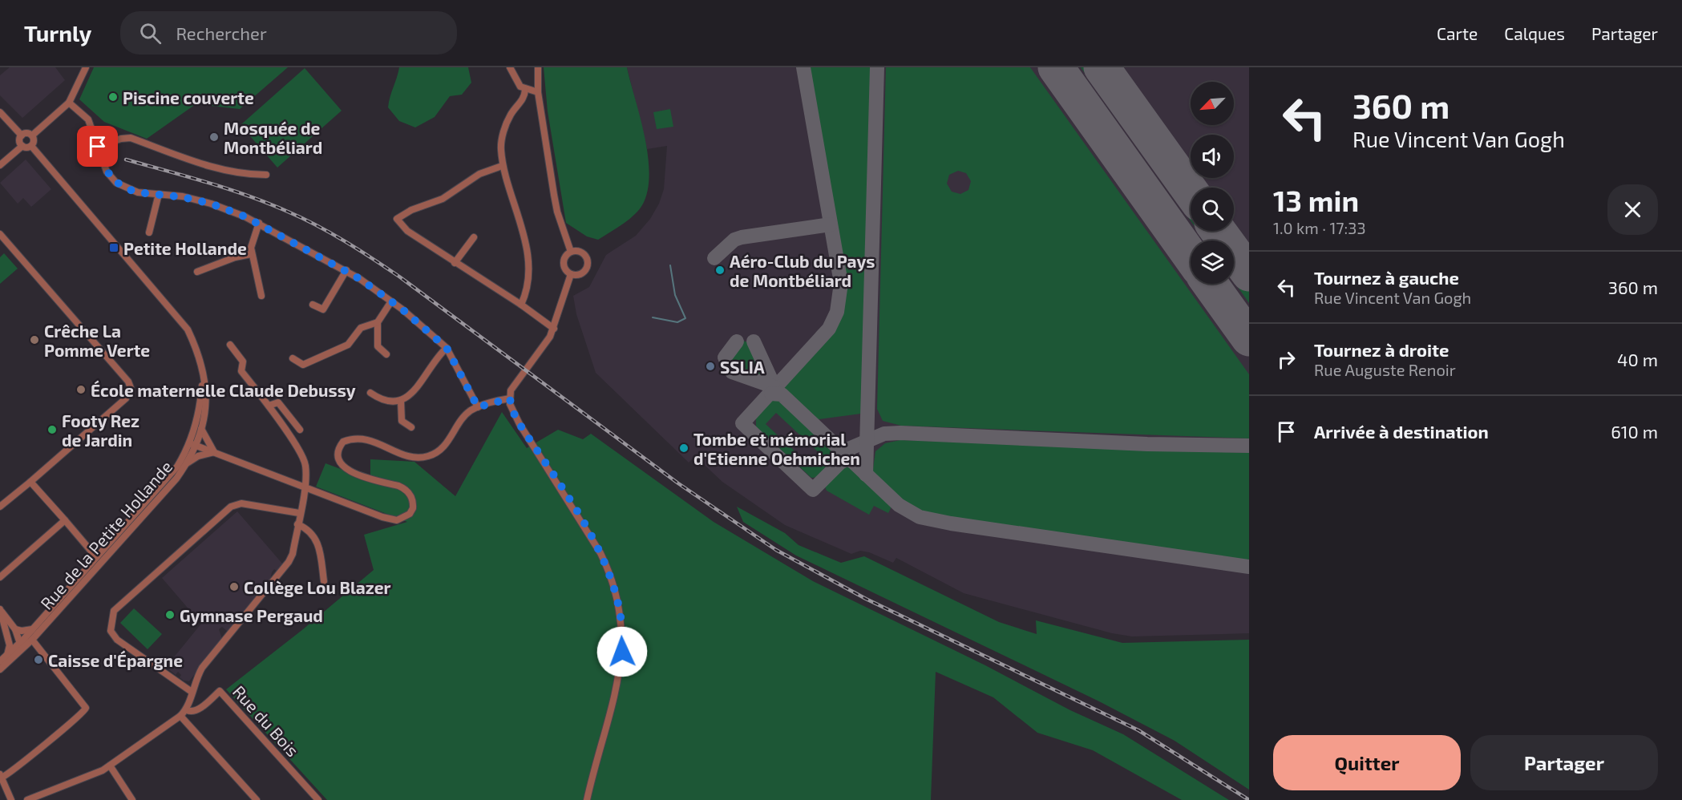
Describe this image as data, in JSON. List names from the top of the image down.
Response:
{
  "streets": {
    "street": ["Rue de la Petite Hollande", "Rue du Bois"]
  },
  "places": {
    "other": [
      "Piscine couverte",
      "Mosquée de Montbéliard",
      "Aéro-Club du Pays de Montbéliard",
      "Crêche La Pomme Verte",
      "SSLIA",
      "École maternelle Claude Debussy",
      "Footy Rez de Jardin",
      "Tombe et mémorial d'Etienne Oehmichen",
      "Collège Lou Blazer",
      "Gymnase Pergaud",
      "Caisse d'Épargne"
    ],
    "transit": ["Petite Hollande"]
  },
  "north": "bottom left",
  "page": {
    "header": "Turnly",
    "search": "Rechercher",
    "nav": ["Carte", "Calques", "Partager"],
    "turn": ["360 m", "Rue Vincent Van Gogh"],
    "heading": ["13 min", "1.0 km · 17:33"],
    "list": [
      {
        "name": "Tournez à gauche",
        "note": "Rue Vincent Van Gogh",
        "value": "360 m"
      },
      {
        "name": "Tournez à droite",
        "note": "Rue Auguste Renoir",
        "value": "40 m"
      },
      {
        "name": "Arrivée à destination",
        "value": "610 m"
      }
    ],
    "buttons": ["Quitter", "Partager"]
  }
}
